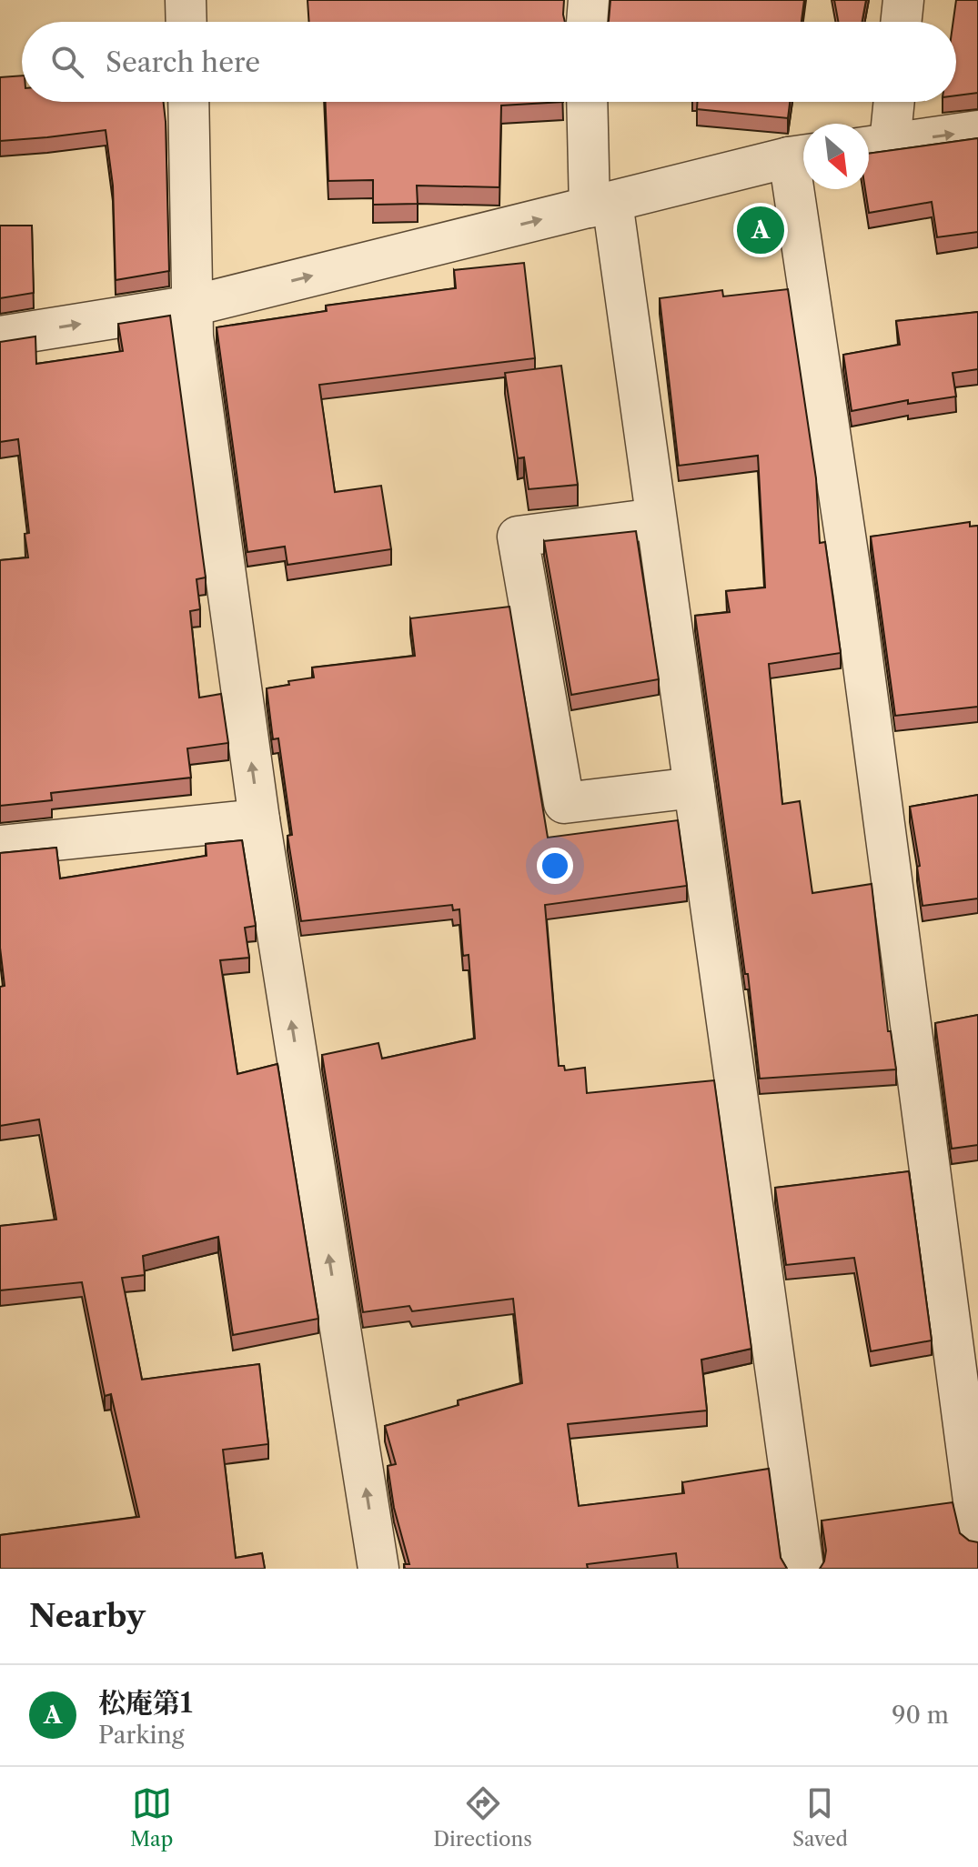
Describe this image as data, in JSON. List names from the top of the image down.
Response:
{
  "north": "bottom right",
  "page": {
    "search": "Search here",
    "pins": "A",
    "heading": "Nearby",
    "list": [
      {
        "mark": "A",
        "name": "松庵第1",
        "note": "Parking",
        "value": "90 m"
      }
    ],
    "nav": ["Map", "Directions", "Saved"]
  }
}
